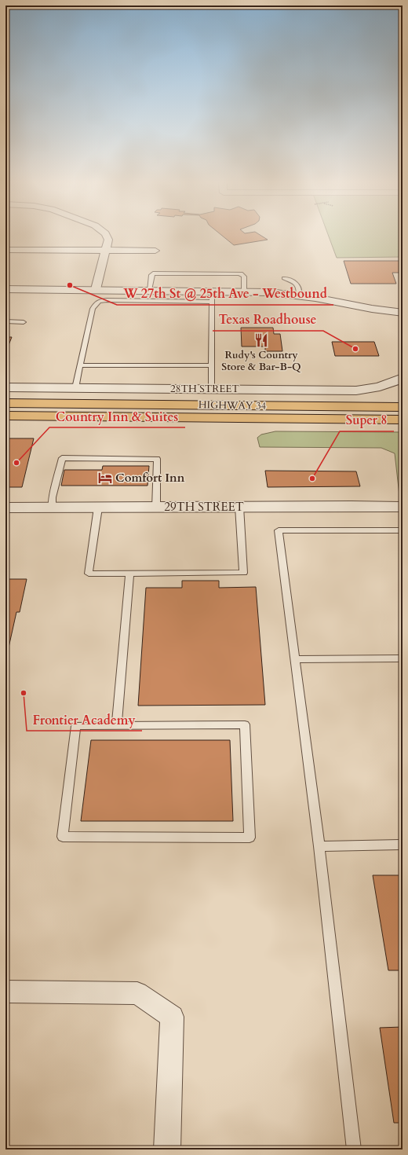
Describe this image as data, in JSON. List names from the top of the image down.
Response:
{
  "streets": {
    "highway": ["HIGHWAY 34"],
    "street": ["28TH STREET", "29TH STREET"]
  },
  "places": {
    "other": [
      "W 27th St @ 25th Ave - Westbound",
      "Texas Roadhouse",
      "Country Inn & Suites",
      "Super 8",
      "Frontier Academy"
    ],
    "restaurant": ["Rudy's Country Store & Bar-B-Q"],
    "hotel": ["Comfort Inn"]
  }
}
